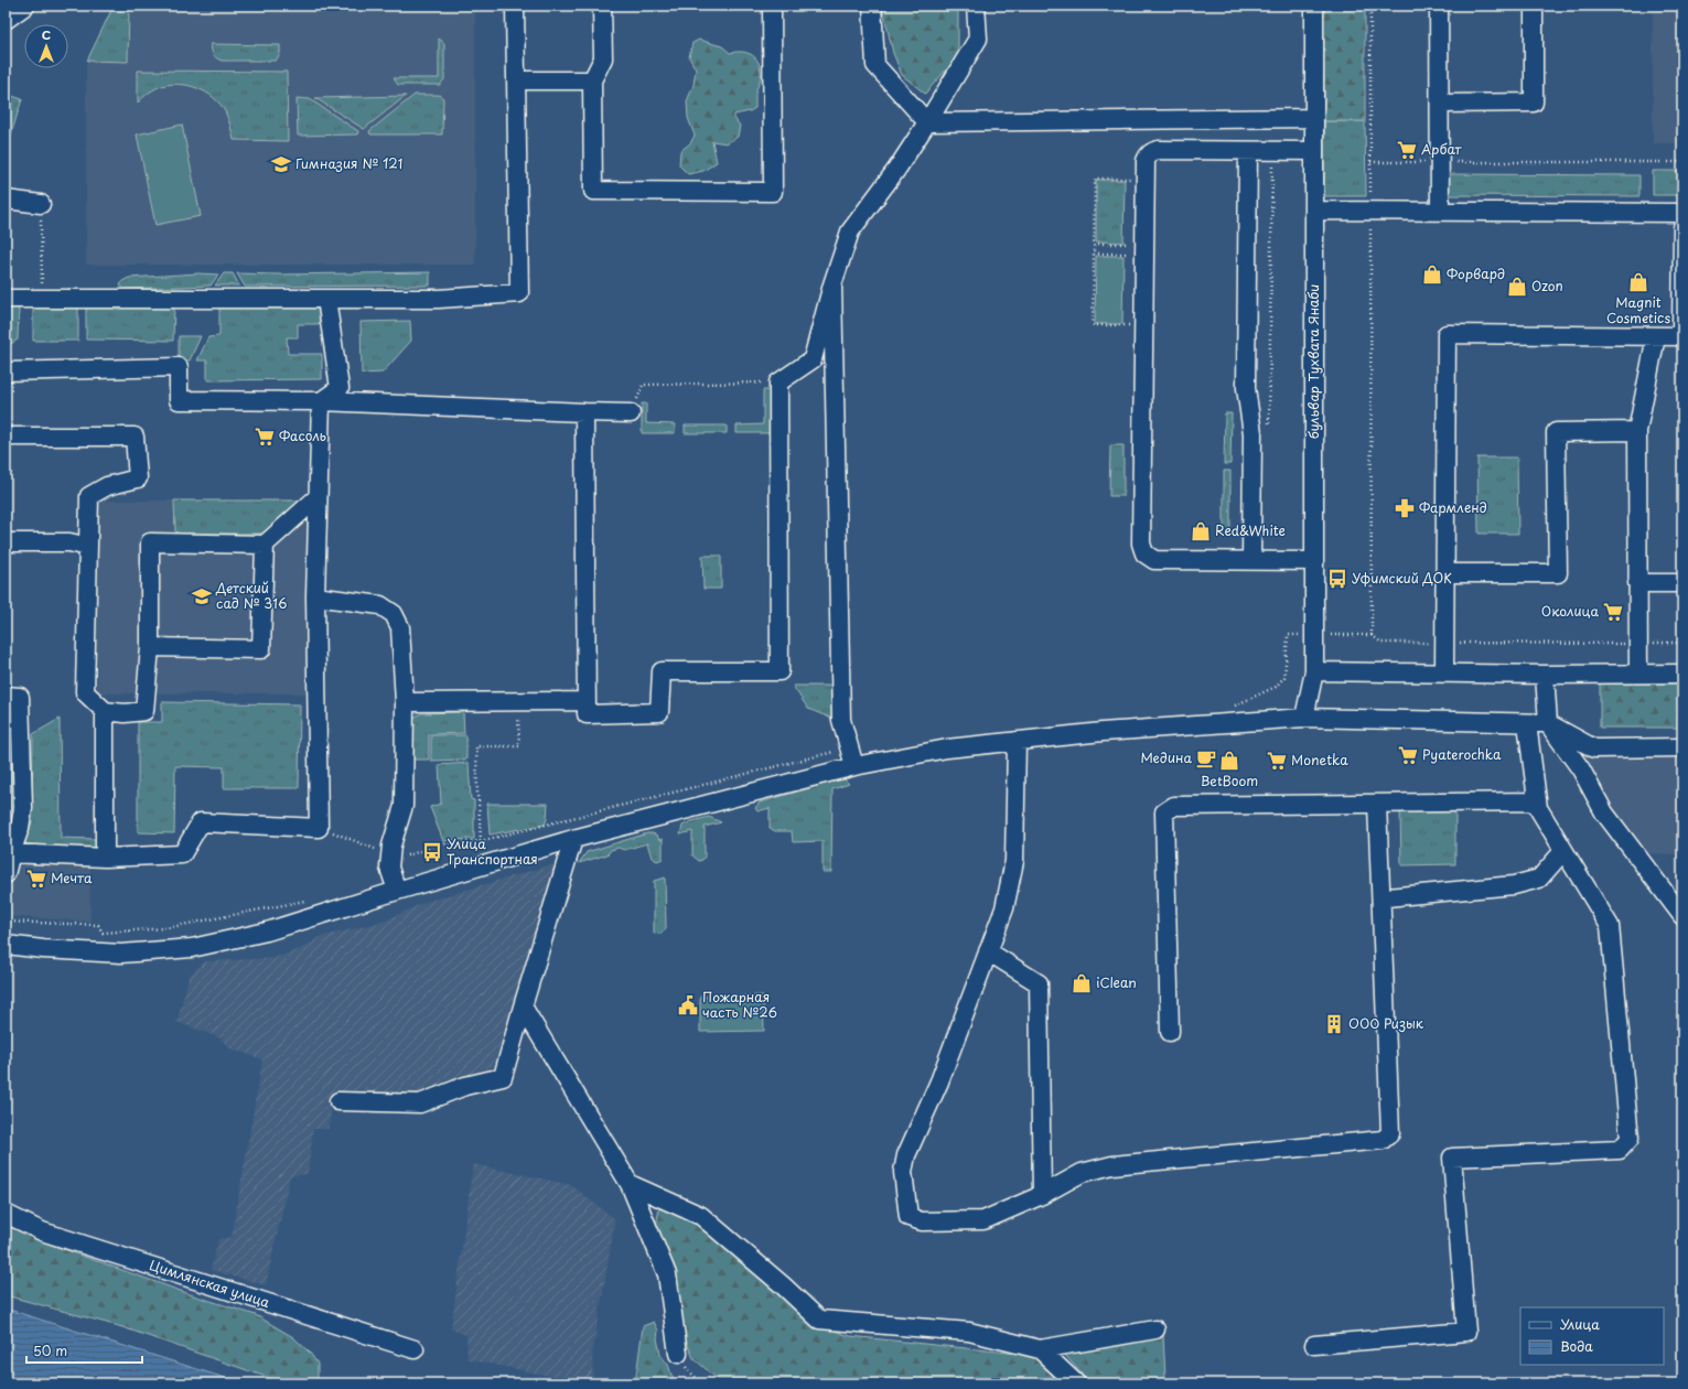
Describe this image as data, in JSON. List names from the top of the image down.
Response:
{
  "streets": {
    "street": ["бульвар Тухвата Янаби", "Цимлянская улица"]
  },
  "places": {
    "supermarket": [
      "Арбат",
      "Фасоль",
      "Околица",
      "Pyaterochka",
      "Monetka",
      "Мечта"
    ],
    "school or university": ["Гимназия № 121", "Детский сад № 316"],
    "shop": [
      "Форвард",
      "Magnit Cosmetics",
      "Ozon",
      "Red&White",
      "BetBoom",
      "iClean"
    ],
    "pharmacy": ["Фармленд"],
    "bus stop": ["Уфимский ДОК", "Улица Транспортная"],
    "cafe": ["Медина"],
    "public building": ["Пожарная часть №26"],
    "building": ["ООО Ризык"]
  },
  "legend": ["Улица", "Вода"],
  "scale_bar": "50 m",
  "north": "top"
}
